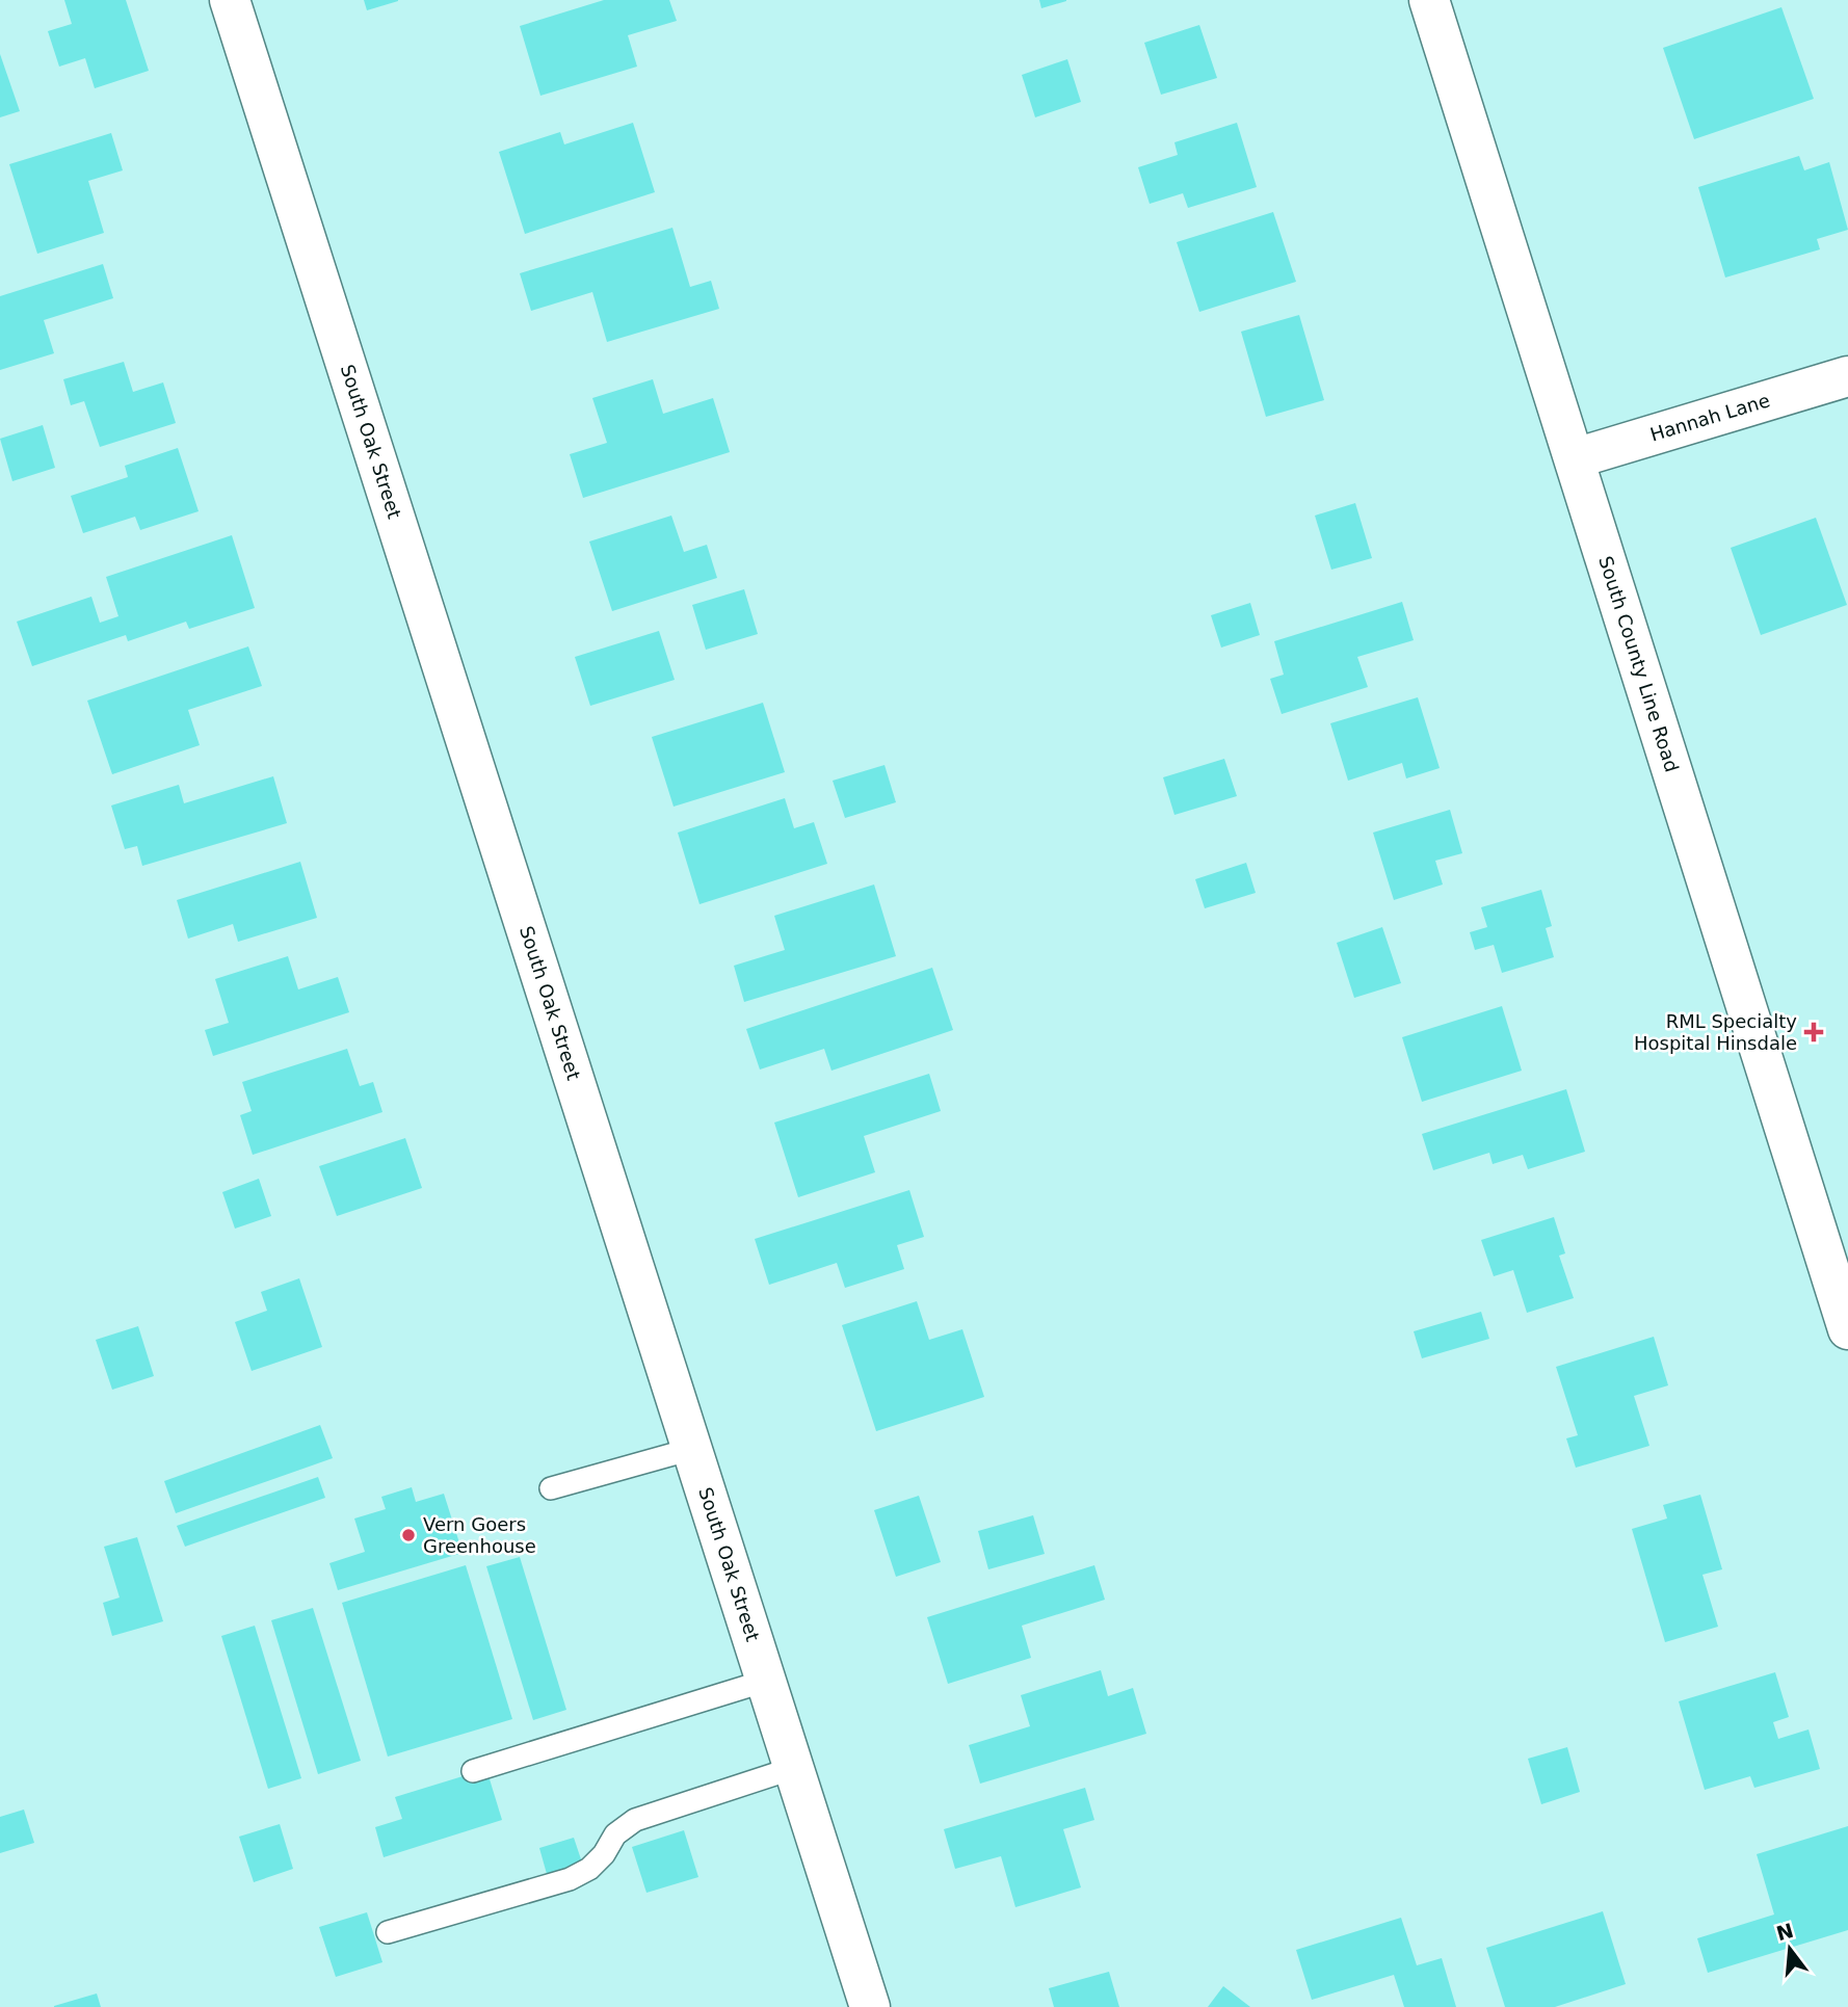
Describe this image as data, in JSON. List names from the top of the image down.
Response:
{
  "streets": {
    "street": ["Hannah Lane", "South Oak Street", "South County Line Road"]
  },
  "crossings": [
    ["Hannah Lane", "South County Line Road"]
  ],
  "places": {
    "health": ["RML Specialty Hospital Hinsdale"],
    "other": ["Vern Goers Greenhouse"]
  },
  "north": "top"
}
